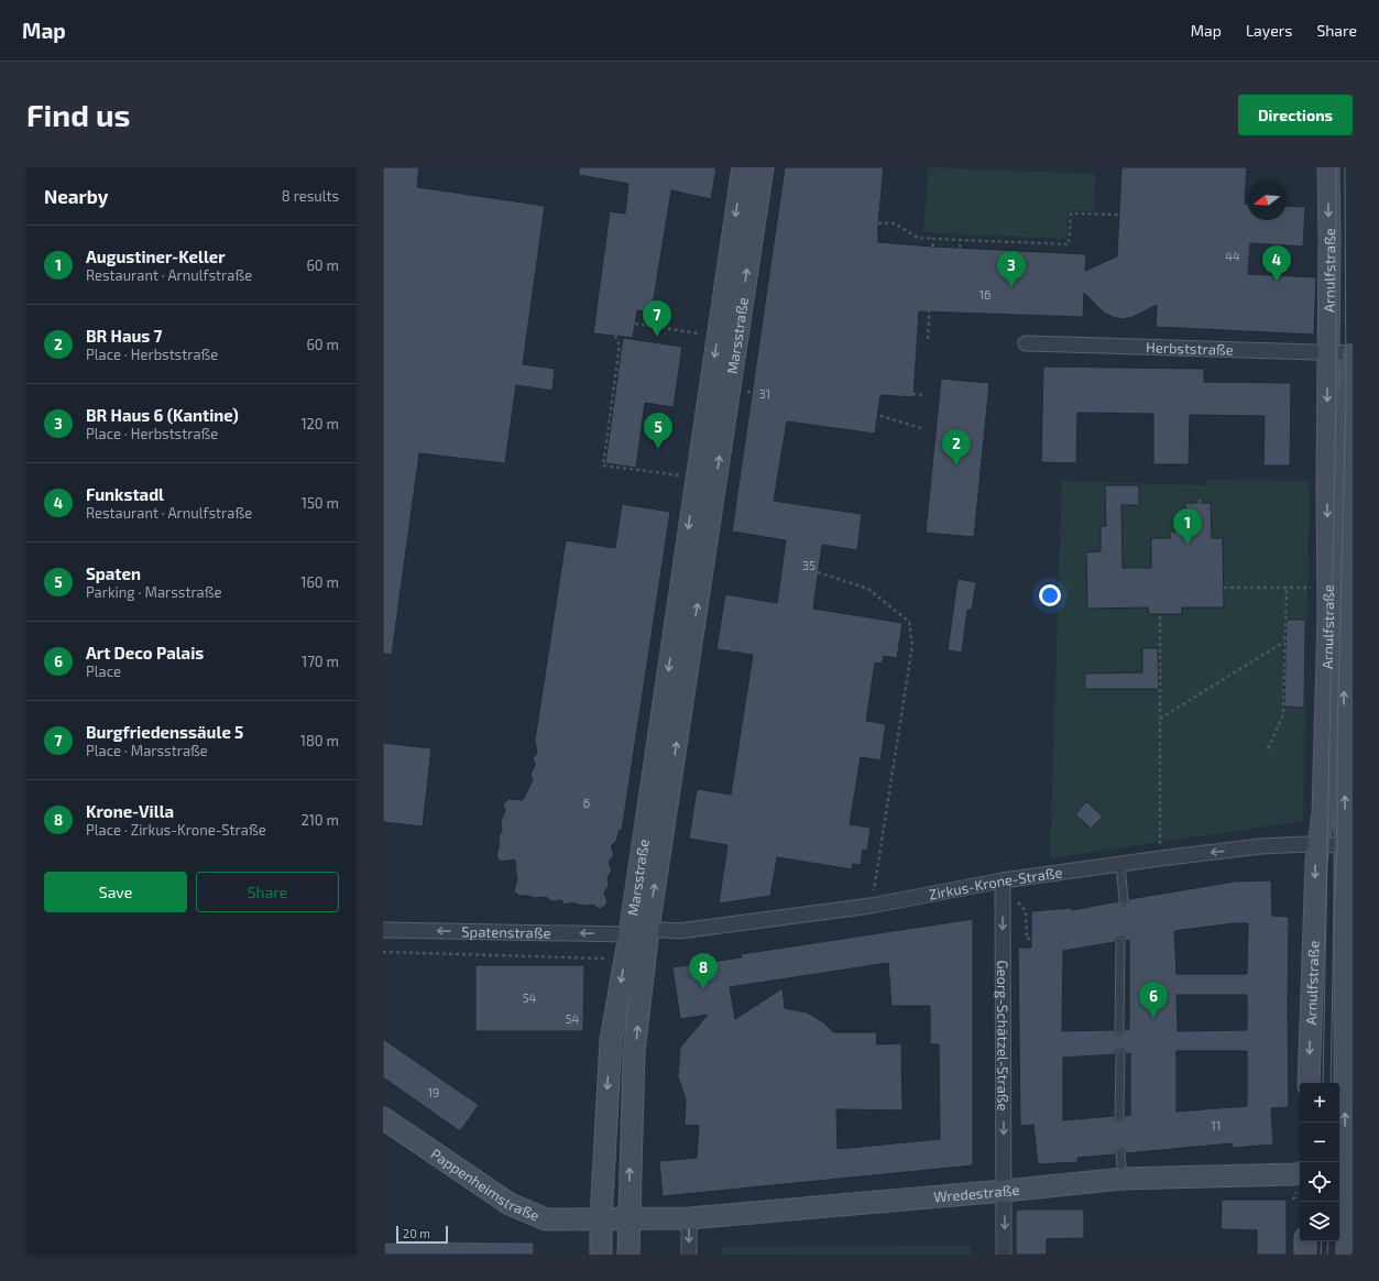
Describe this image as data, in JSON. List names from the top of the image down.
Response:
{
  "streets": {
    "street": [
      "Arnulfstraße",
      "Marsstraße",
      "Herbststraße",
      "Zirkus-Krone-Straße",
      "Spatenstraße",
      "Georg-Schätzel-Straße",
      "Pappenheimstraße",
      "Wredestraße"
    ]
  },
  "crossings": [
    ["Arnulfstraße", "Herbststraße"],
    ["Arnulfstraße", "Zirkus-Krone-Straße"],
    ["Marsstraße", "Zirkus-Krone-Straße"],
    ["Marsstraße", "Spatenstraße"],
    ["Marsstraße", "Pappenheimstraße"],
    ["Zirkus-Krone-Straße", "Spatenstraße"],
    ["Zirkus-Krone-Straße", "Georg-Schätzel-Straße"],
    ["Georg-Schätzel-Straße", "Wredestraße"],
    ["Pappenheimstraße", "Wredestraße"]
  ],
  "one_way": ["Spatenstraße", "Georg-Schätzel-Straße"],
  "house_numbers": [
    "44",
    "16",
    "31",
    "35",
    "6",
    "54",
    "54",
    "19",
    "11"
  ],
  "scale_bar": "20 m",
  "north": "left",
  "page": {
    "header": "Map",
    "nav": ["Map", "Layers", "Share"],
    "buttons": [
      "Directions",
      ["Save", "Share"]
    ],
    "title": "Find us",
    "heading": ["Nearby", "8 results"],
    "list": [
      {
        "mark": "1",
        "name": "Augustiner-Keller",
        "note": "Restaurant · Arnulfstraße",
        "value": "60 m"
      },
      {
        "mark": "2",
        "name": "BR Haus 7",
        "note": "Place · Herbststraße",
        "value": "60 m"
      },
      {
        "mark": "3",
        "name": "BR Haus 6 (Kantine)",
        "note": "Place · Herbststraße",
        "value": "120 m"
      },
      {
        "mark": "4",
        "name": "Funkstadl",
        "note": "Restaurant · Arnulfstraße",
        "value": "150 m"
      },
      {
        "mark": "5",
        "name": "Spaten",
        "note": "Parking · Marsstraße",
        "value": "160 m"
      },
      {
        "mark": "6",
        "name": "Art Deco Palais",
        "note": "Place",
        "value": "170 m"
      },
      {
        "mark": "7",
        "name": "Burgfriedenssäule 5",
        "note": "Place · Marsstraße",
        "value": "180 m"
      },
      {
        "mark": "8",
        "name": "Krone-Villa",
        "note": "Place · Zirkus-Krone-Straße",
        "value": "210 m"
      }
    ],
    "pins": [
      "4",
      "3",
      "7",
      "5",
      "2",
      "1",
      "8",
      "6"
    ],
    "map_buttons": ["+", "−"],
    "scale": "20 m"
  }
}
